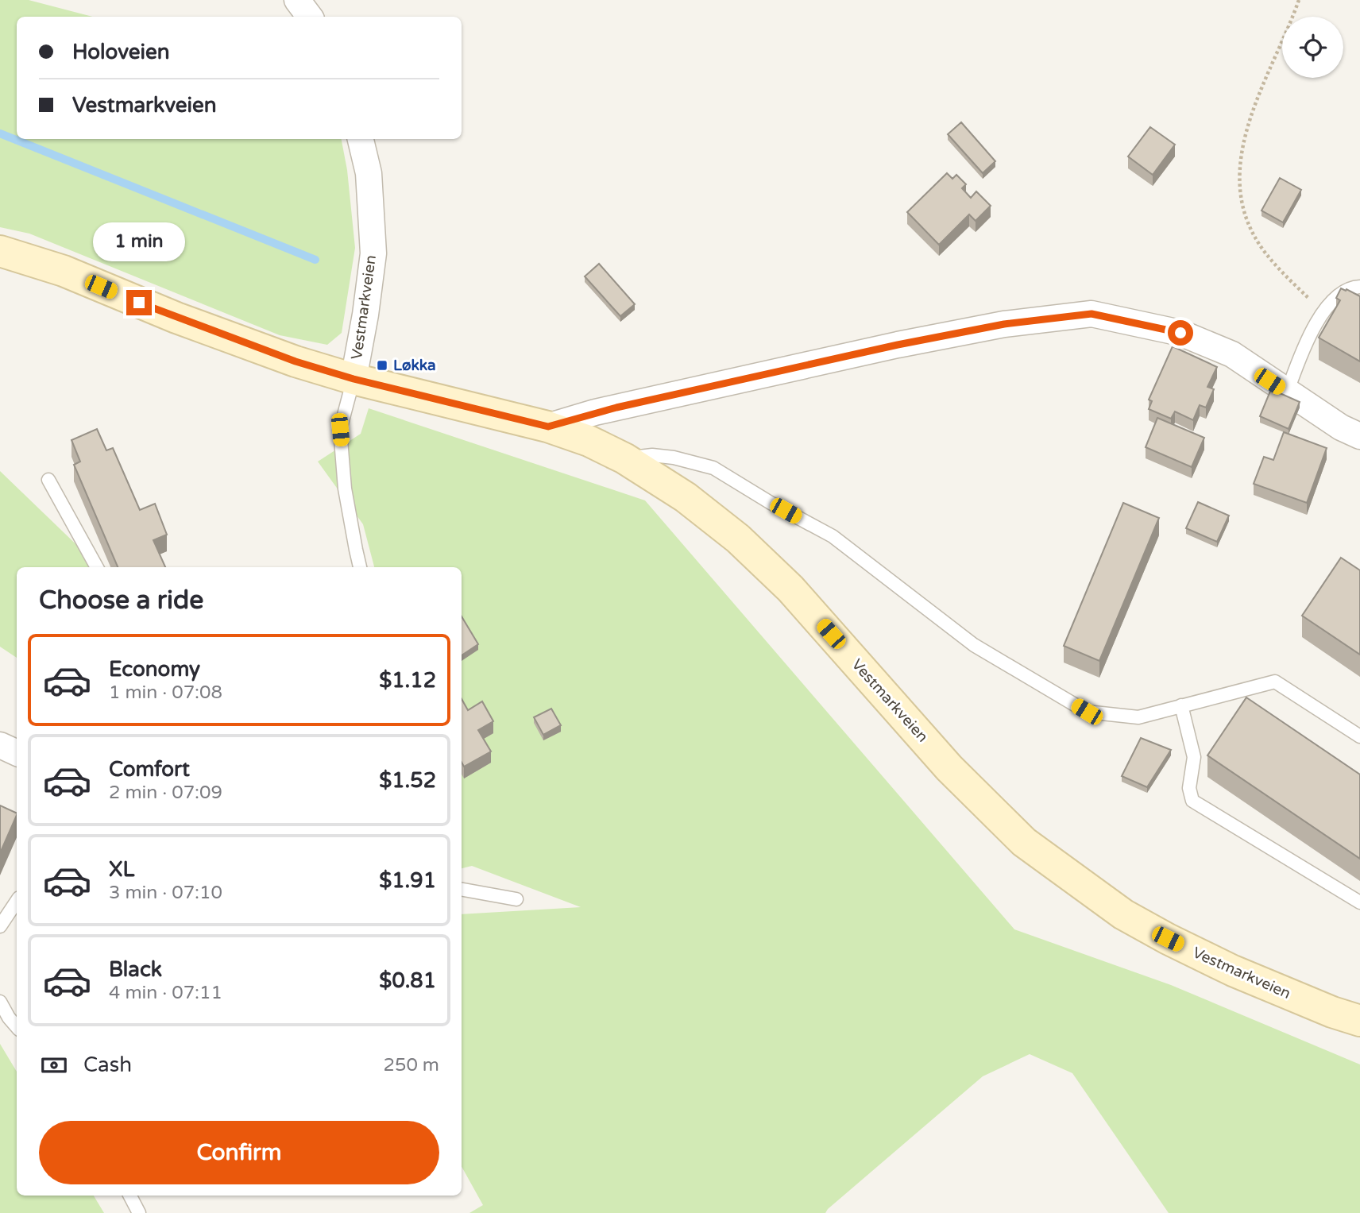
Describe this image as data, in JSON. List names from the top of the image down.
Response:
{
  "streets": {
    "street": ["Vestmarkveien"]
  },
  "places": {
    "transit": ["Løkka"]
  },
  "page": {
    "banner": ["Holoveien", "Vestmarkveien"],
    "bubble": "1 min",
    "heading": "Choose a ride",
    "list": [
      {
        "name": "Economy",
        "note": "1 min · 07:08",
        "value": "$1.12"
      },
      {
        "name": "Comfort",
        "note": "2 min · 07:09",
        "value": "$1.52"
      },
      {
        "name": "XL",
        "note": "3 min · 07:10",
        "value": "$1.91"
      },
      {
        "name": "Black",
        "note": "4 min · 07:11",
        "value": "$0.81"
      }
    ],
    "pay": ["Cash", "250 m"],
    "buttons": "Confirm"
  }
}
